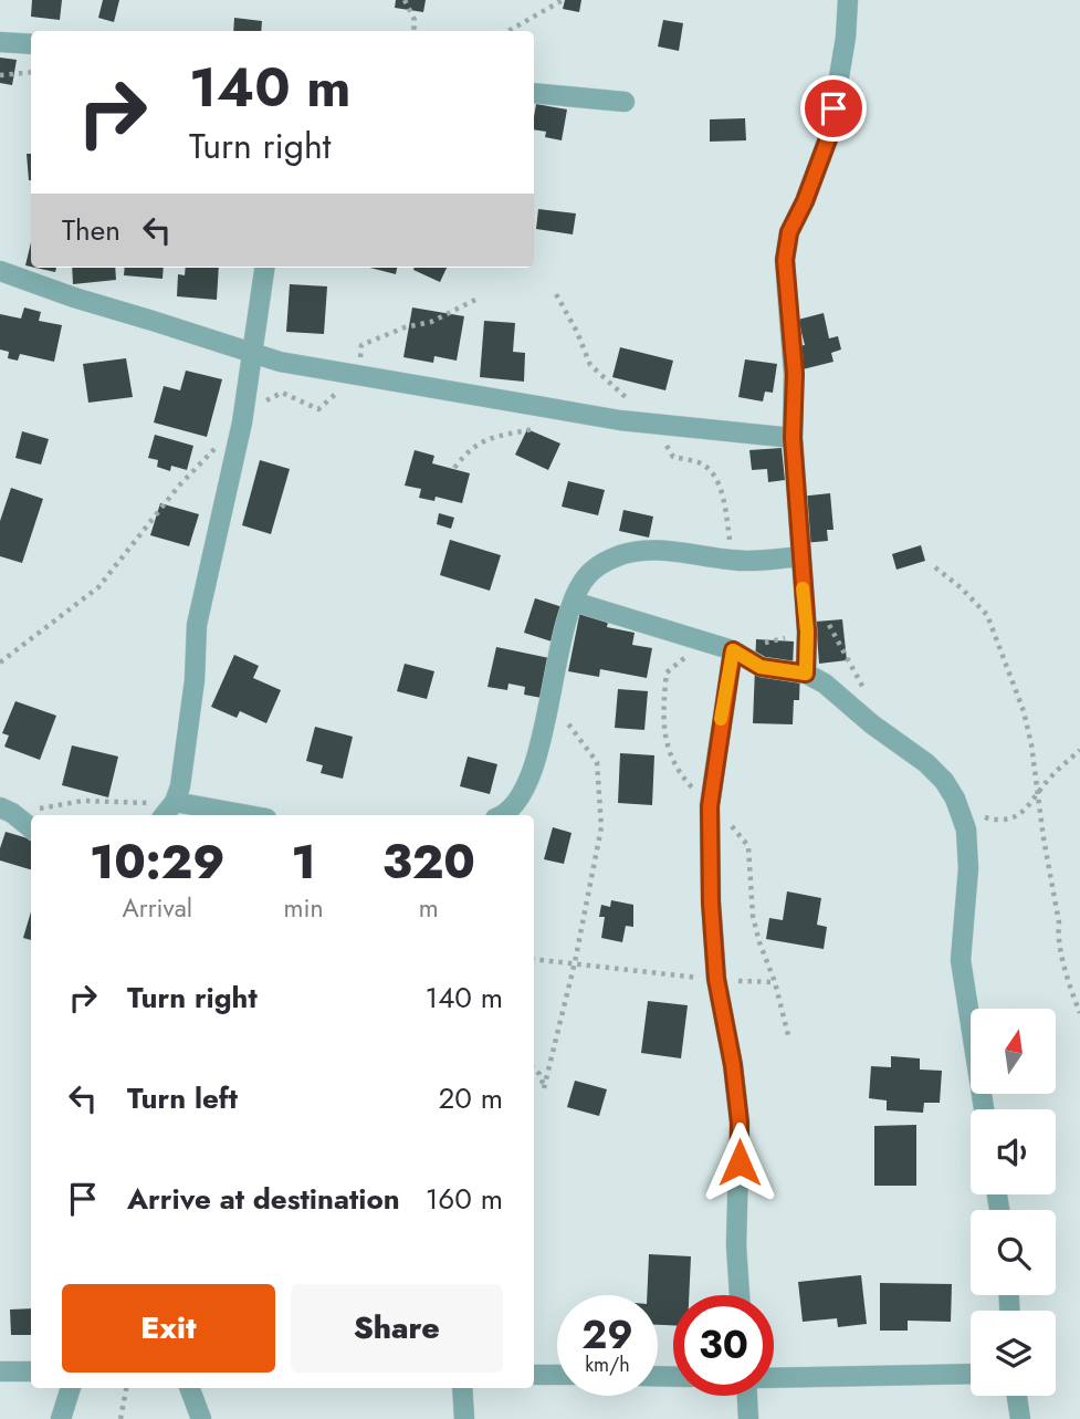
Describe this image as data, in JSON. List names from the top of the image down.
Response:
{
  "north": "top",
  "page": {
    "turn": ["140 m", "Turn right"],
    "then": "Then",
    "eta": [
      "10:29",
      "Arrival",
      "1",
      "min",
      "320",
      "m"
    ],
    "list": [
      {
        "name": "Turn right",
        "value": "140 m"
      },
      {
        "name": "Turn left",
        "value": "20 m"
      },
      {
        "name": "Arrive at destination",
        "value": "160 m"
      }
    ],
    "buttons": ["Exit", "Share"],
    "speed": "29 km/h",
    "limit": "30"
  }
}
